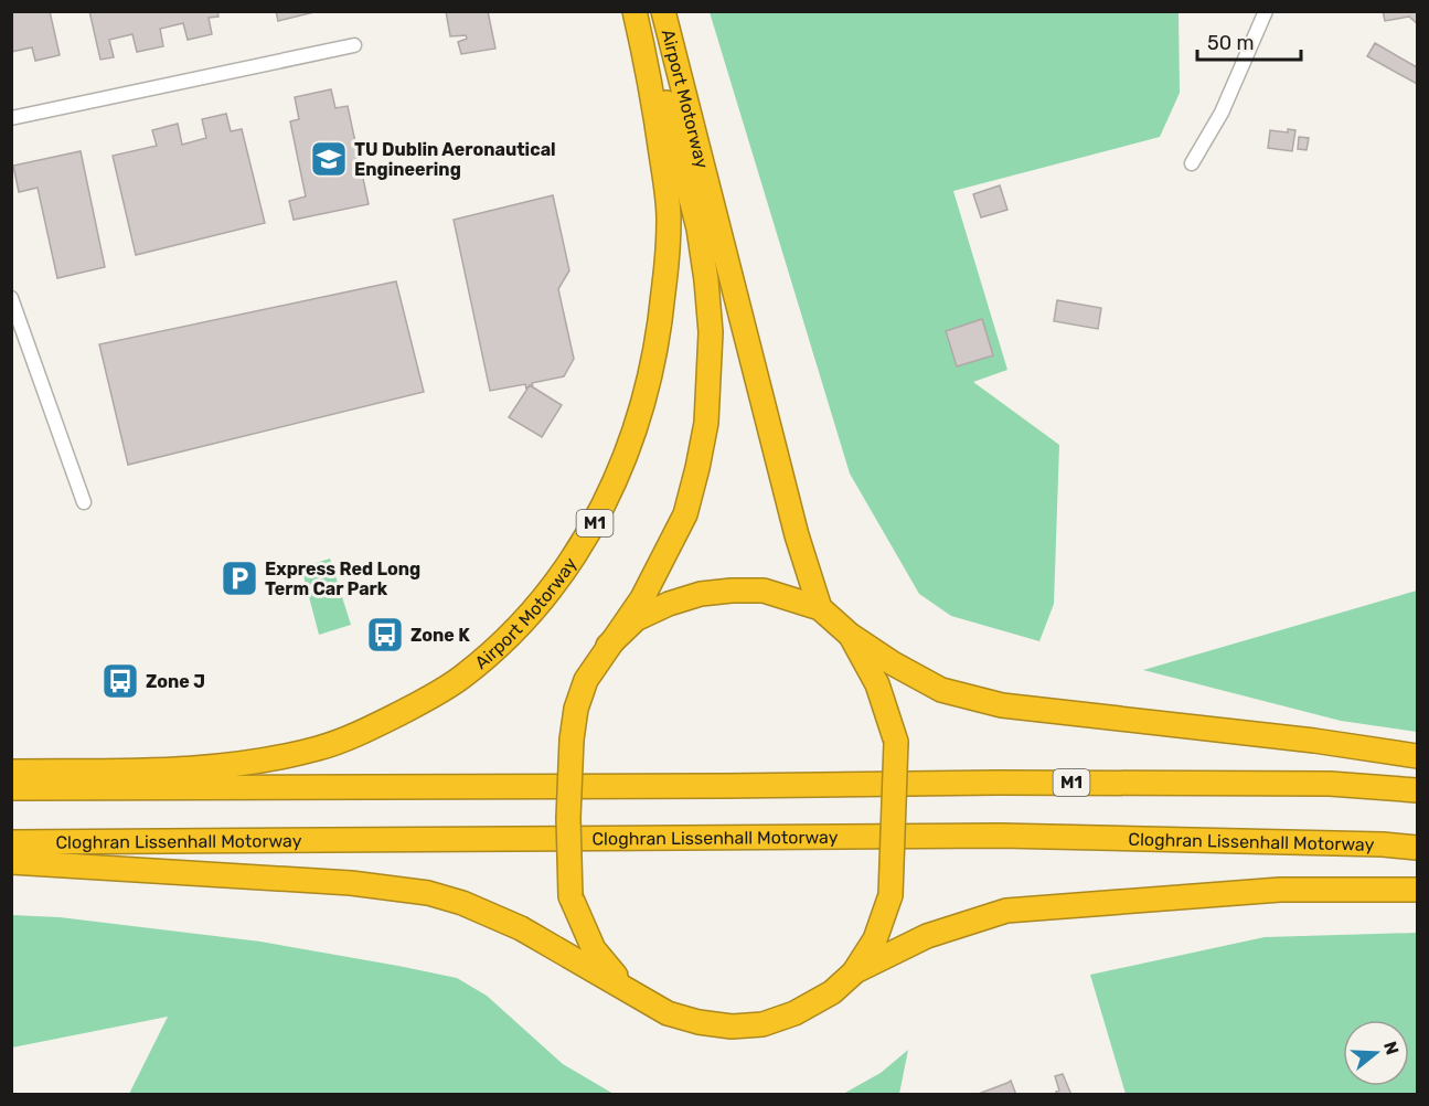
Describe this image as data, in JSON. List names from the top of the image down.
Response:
{
  "streets": {
    "highway": ["Airport Motorway", "M1", "Cloghran Lissenhall Motorway"]
  },
  "places": {
    "school or university": ["TU Dublin Aeronautical Engineering"],
    "parking": ["Express Red Long Term Car Park"],
    "bus stop": ["Zone K", "Zone J"]
  },
  "scale_bar": "50 m",
  "north": "right"
}
